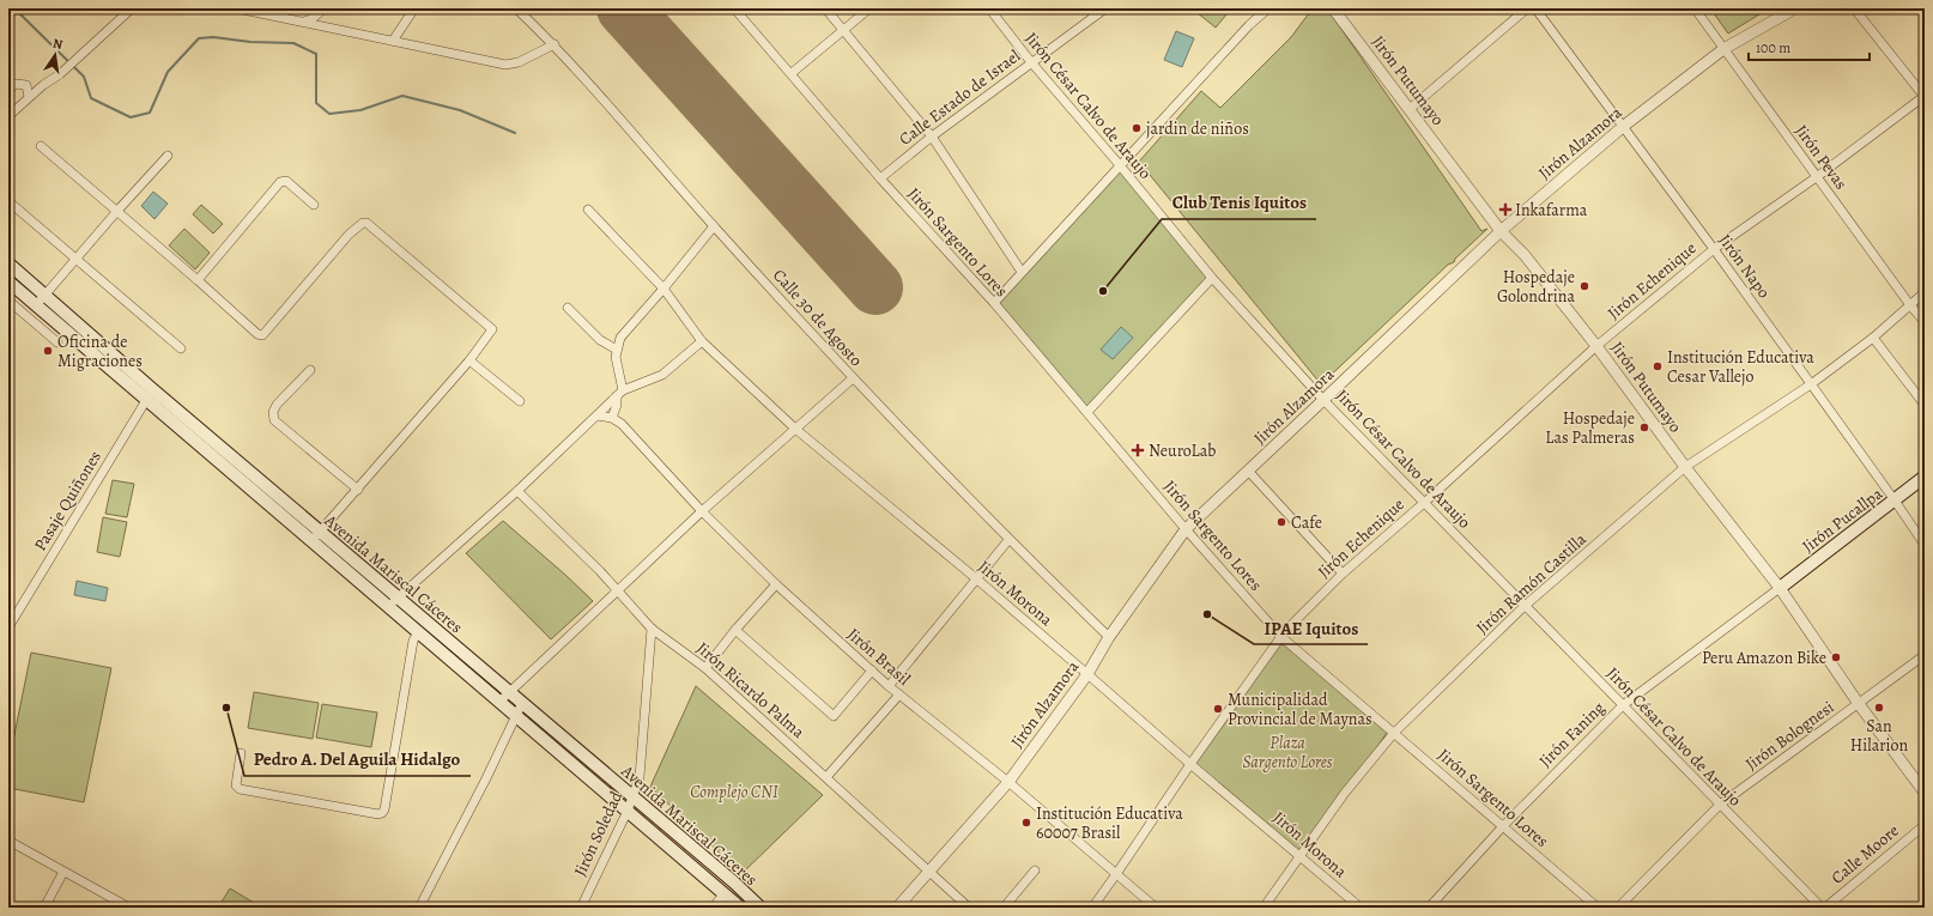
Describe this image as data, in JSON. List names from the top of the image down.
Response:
{
  "streets": {
    "main road": ["Jirón Pucallpa", "Avenida Mariscal Cáceres"],
    "street": [
      "Jirón Putumayo",
      "Calle Estado de Israel",
      "Jirón César Calvo de Araujo",
      "Jirón Alzamora",
      "Jirón Pevas",
      "Jirón Sargento Lores",
      "Jirón Napo",
      "Jirón Echenique",
      "Calle 30 de Agosto",
      "Pasaje Quiñones",
      "Jirón Ramón Castilla",
      "Jirón Morona",
      "Jirón Brasil",
      "Jirón Ricardo Palma",
      "Jirón Faning",
      "Jirón Bolognesi",
      "Jirón Soledad",
      "Calle Moore"
    ]
  },
  "crossings": [
    ["Jirón Putumayo", "Jirón Alzamora"],
    ["Jirón Putumayo", "Jirón Echenique"],
    ["Jirón Putumayo", "Jirón Pucallpa"],
    ["Jirón Putumayo", "Jirón Ramón Castilla"],
    ["Jirón Putumayo", "Jirón Faning"],
    ["Jirón Putumayo", "Jirón Bolognesi"],
    ["Calle Estado de Israel", "Jirón César Calvo de Araujo"],
    ["Calle Estado de Israel", "Jirón Sargento Lores"],
    ["Jirón César Calvo de Araujo", "Jirón Alzamora"],
    ["Jirón César Calvo de Araujo", "Jirón Echenique"],
    ["Jirón César Calvo de Araujo", "Jirón Ramón Castilla"],
    ["Jirón César Calvo de Araujo", "Jirón Faning"],
    ["Jirón César Calvo de Araujo", "Jirón Bolognesi"],
    ["Jirón Alzamora", "Jirón Pevas"],
    ["Jirón Alzamora", "Jirón Sargento Lores"],
    ["Jirón Alzamora", "Jirón Napo"],
    ["Jirón Alzamora", "Calle 30 de Agosto"],
    ["Jirón Alzamora", "Jirón Morona"],
    ["Jirón Alzamora", "Jirón Brasil"],
    ["Jirón Alzamora", "Jirón Ricardo Palma"],
    ["Jirón Pevas", "Jirón Echenique"],
    ["Jirón Pevas", "Jirón Ramón Castilla"],
    ["Jirón Sargento Lores", "Jirón Echenique"],
    ["Jirón Sargento Lores", "Jirón Ramón Castilla"],
    ["Jirón Sargento Lores", "Jirón Faning"],
    ["Jirón Napo", "Jirón Echenique"],
    ["Jirón Napo", "Jirón Pucallpa"],
    ["Jirón Napo", "Jirón Ramón Castilla"],
    ["Jirón Echenique", "Jirón Morona"],
    ["Jirón Echenique", "Jirón Brasil"],
    ["Pasaje Quiñones", "Avenida Mariscal Cáceres"],
    ["Jirón Pucallpa", "Jirón Faning"],
    ["Avenida Mariscal Cáceres", "Jirón Soledad"],
    ["Jirón Ramón Castilla", "Jirón Morona"],
    ["Jirón Ricardo Palma", "Jirón Soledad"]
  ],
  "parks": ["Plaza Sargento Lores", "Complejo CNI"],
  "places": {
    "other": [
      "jardin de niños",
      "Hospedaje Golondrina",
      "Club Tenis Iquitos",
      "Oficina de Migraciones",
      "Institución Educativa Cesar Vallejo",
      "Hospedaje Las Palmeras",
      "Cafe",
      "IPAE Iquitos",
      "Peru Amazon Bike",
      "Pedro A. Del Aguila Hidalgo",
      "San Hilarion",
      "Municipalidad Provincial de Maynas",
      "Institución Educativa 60007 Brasil"
    ],
    "health": ["Inkafarma", "NeuroLab"]
  },
  "scale_bar": "100 m",
  "north": "top"
}
